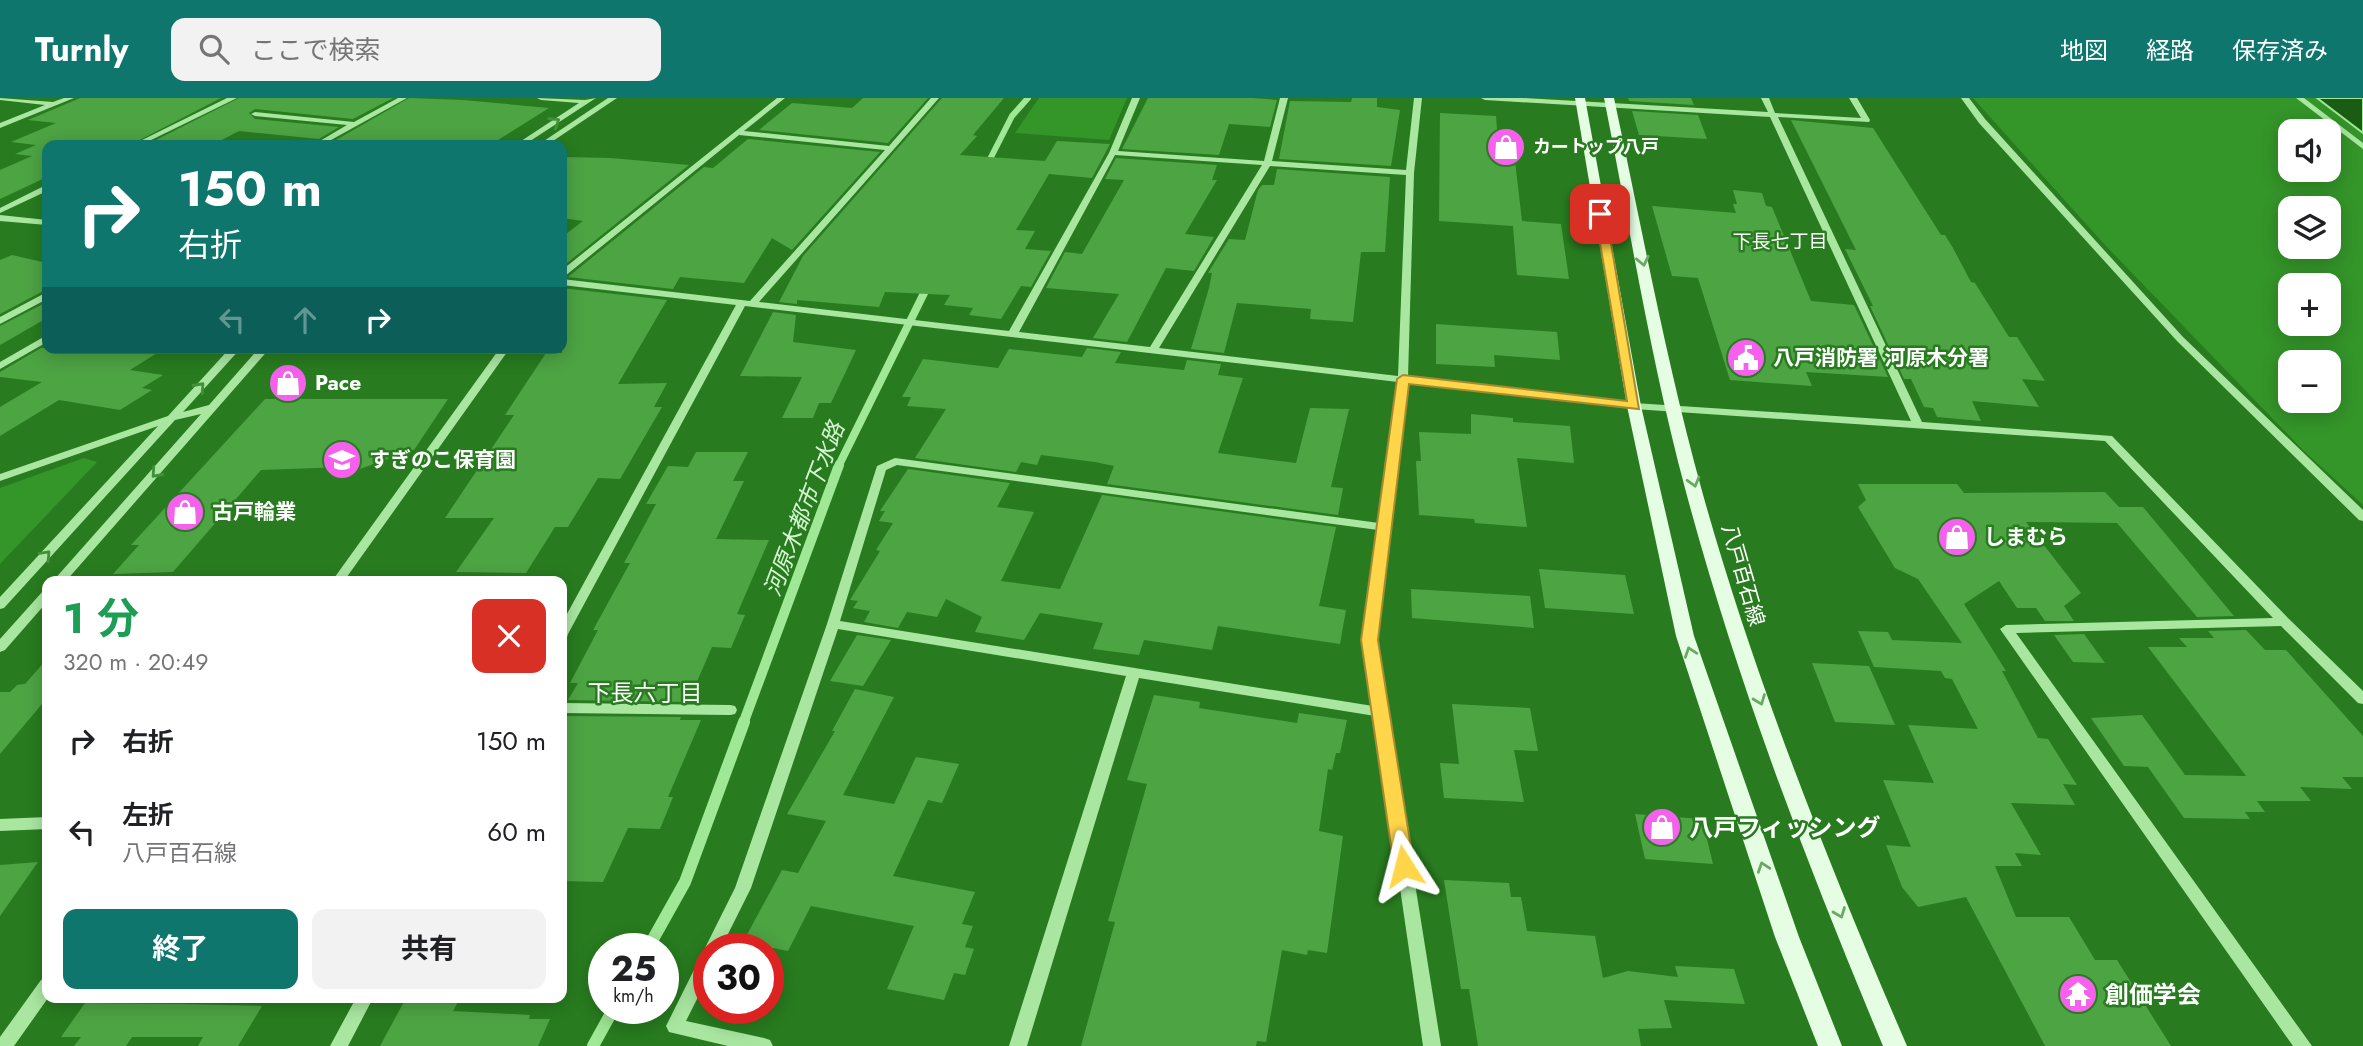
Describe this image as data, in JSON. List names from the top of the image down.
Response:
{
  "streets": {
    "main road": ["八戸百石線"]
  },
  "districts": ["下長七丁目", "下長六丁目"],
  "water": ["河原木都市下水路"],
  "places": {
    "shop": [
      "カートップ八戸",
      "Pace",
      "古戸輪業",
      "しまむら",
      "八戸フィッシング"
    ],
    "public building": ["八戸消防署 河原木分署"],
    "school or university": ["すぎのこ保育園"],
    "temple": ["創価学会"]
  },
  "page": {
    "header": "Turnly",
    "search": "ここで検索",
    "nav": ["地図", "経路", "保存済み"],
    "map_buttons": ["+", "−"],
    "turn": ["150 m", "右折"],
    "heading": ["1 分", "320 m · 20:49"],
    "list": [
      {
        "name": "右折",
        "value": "150 m"
      },
      {
        "name": "左折",
        "note": "八戸百石線",
        "value": "60 m"
      }
    ],
    "buttons": ["終了", "共有"],
    "speed": "25 km/h",
    "limit": "30"
  }
}
